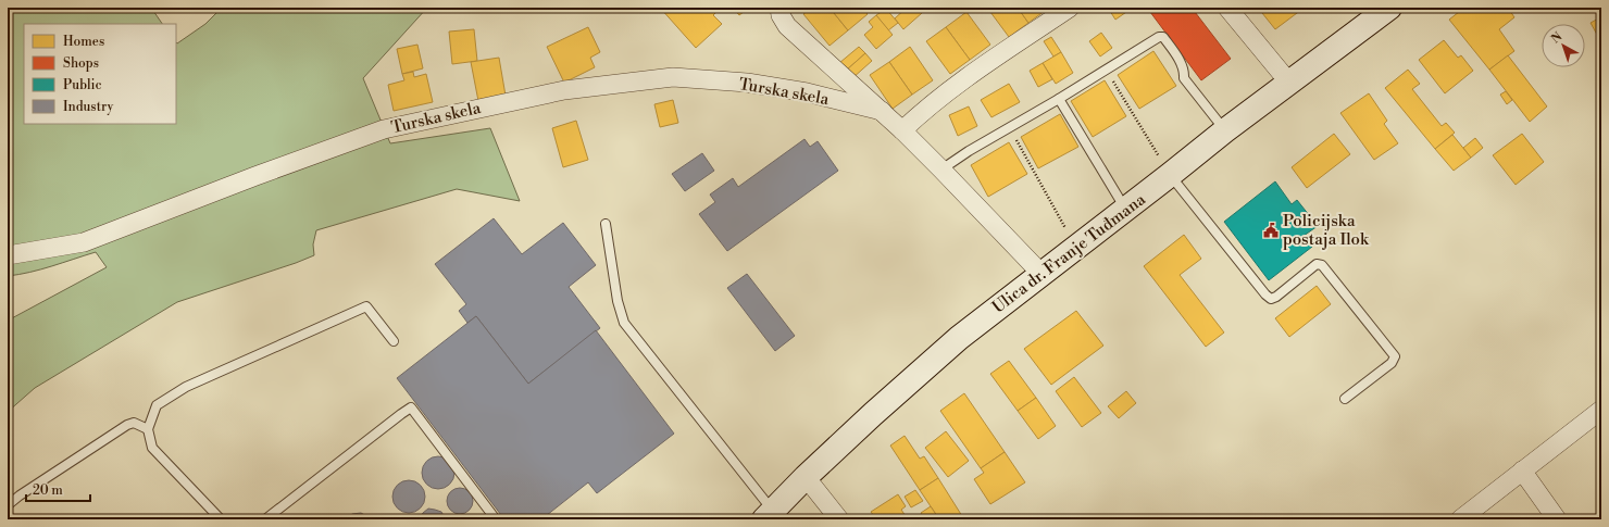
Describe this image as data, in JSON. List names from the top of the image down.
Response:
{
  "streets": {
    "main road": ["Ulica dr. Franje Tuđmana"],
    "street": ["Turska skela"]
  },
  "places": {
    "public building": ["Policijska postaja Ilok"]
  },
  "legend": [
    "Homes",
    "Shops",
    "Public",
    "Industry"
  ],
  "scale_bar": "20 m",
  "north": "top left"
}
